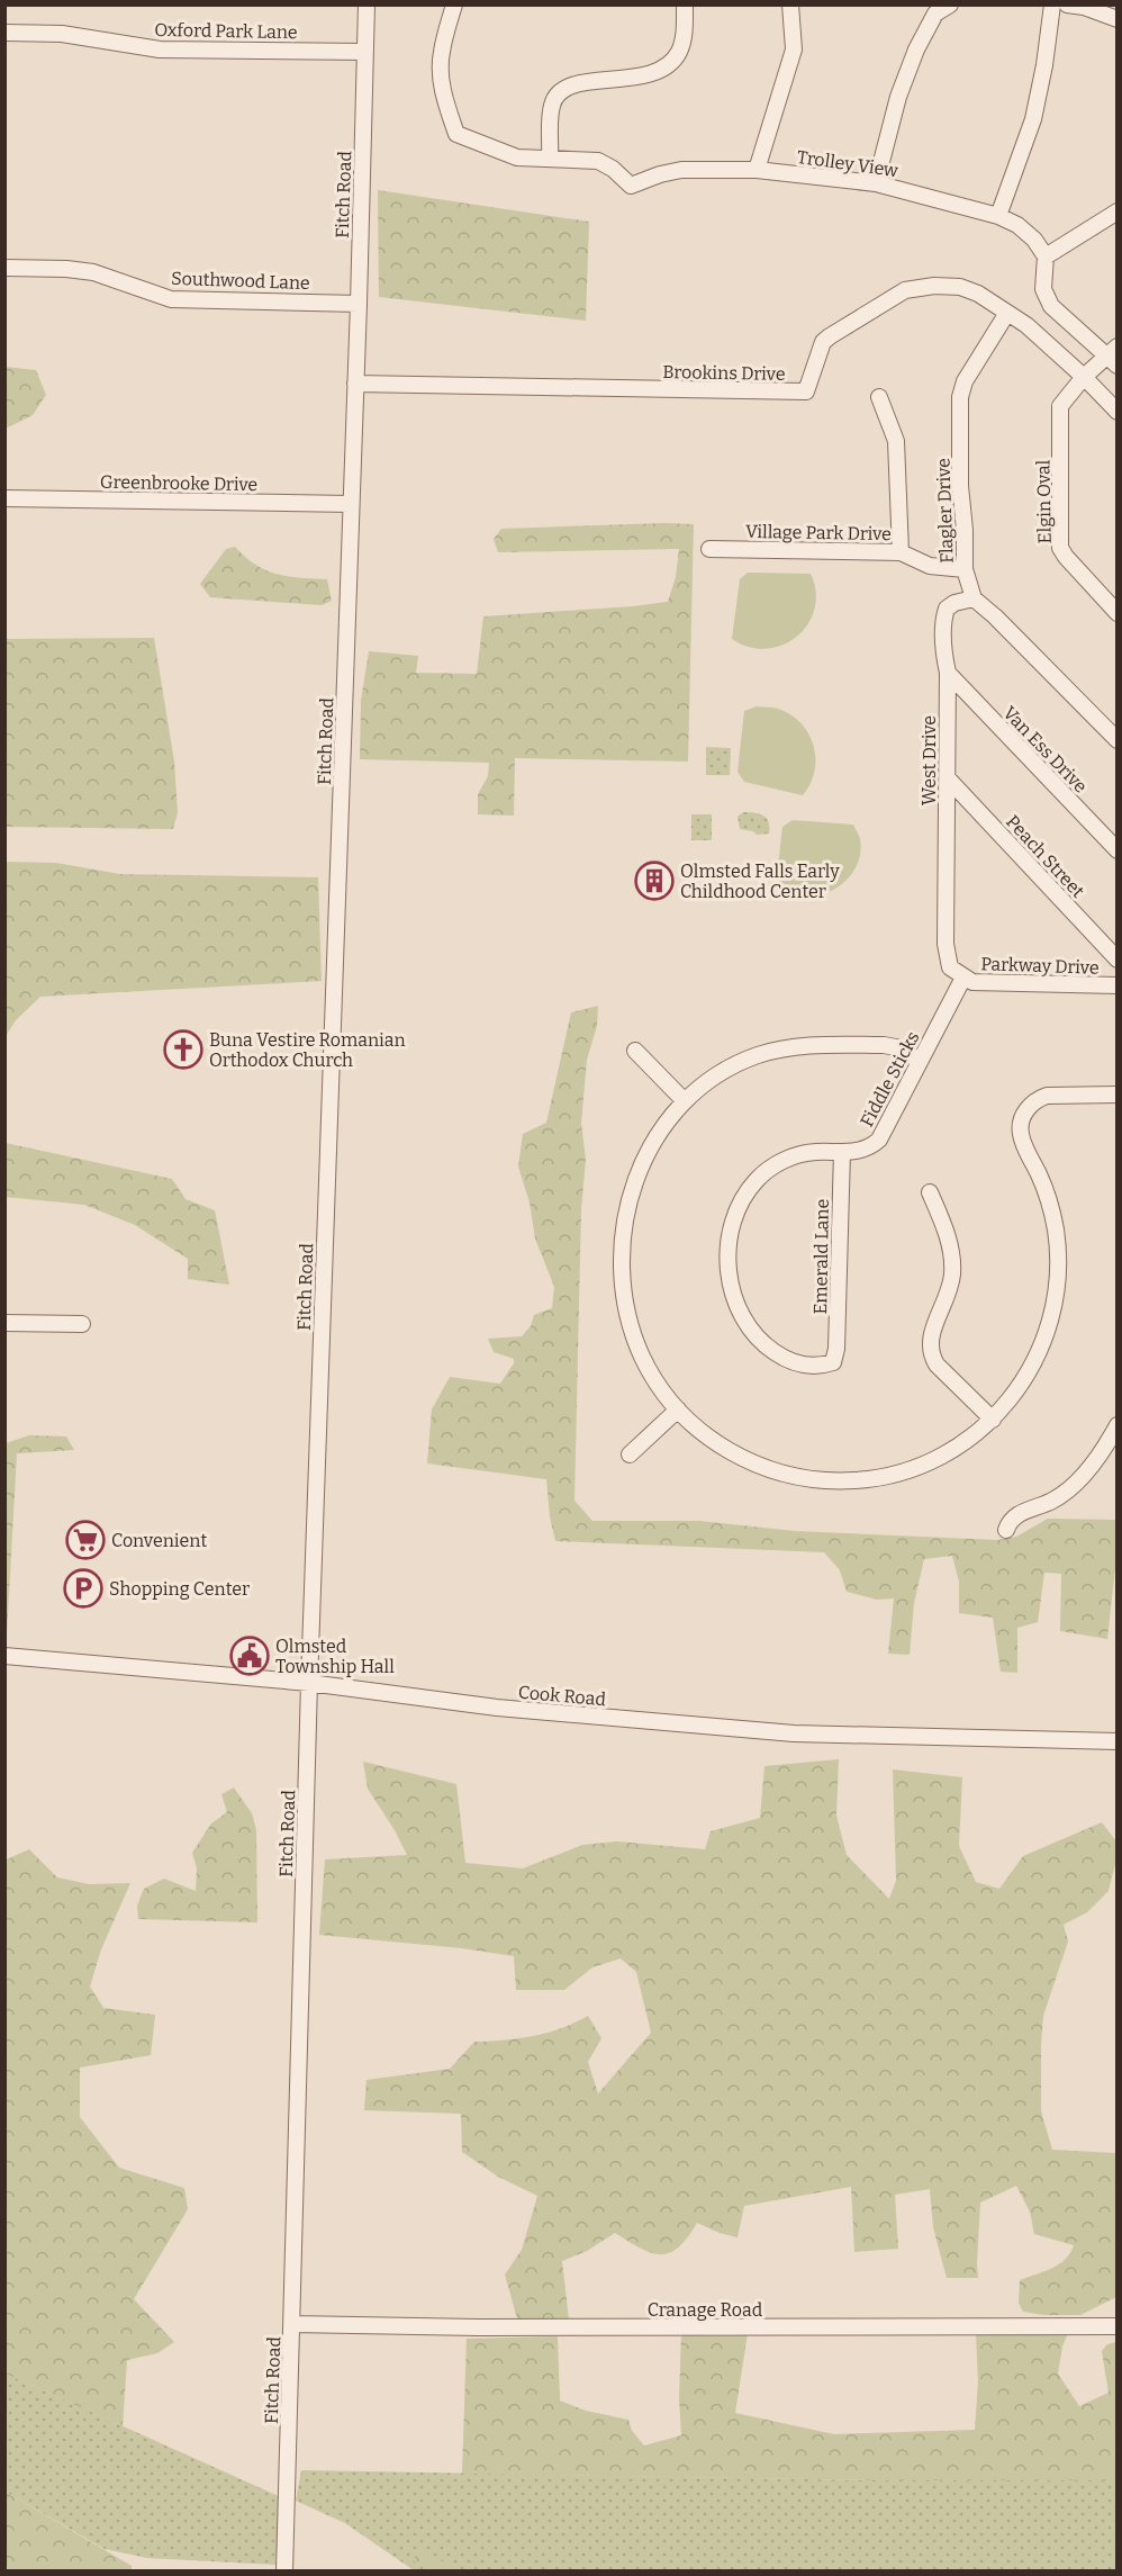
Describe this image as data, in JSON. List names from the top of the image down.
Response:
{
  "streets": {
    "street": [
      "Oxford Park Lane",
      "Trolley View",
      "Fitch Road",
      "Southwood Lane",
      "Brookins Drive",
      "Greenbrooke Drive",
      "Elgin Oval",
      "Flagler Drive",
      "Village Park Drive",
      "Van Ess Drive",
      "West Drive",
      "Peach Street",
      "Parkway Drive",
      "Fiddle Sticks",
      "Emerald Lane",
      "Cook Road",
      "Cranage Road"
    ]
  },
  "crossings": [
    ["Oxford Park Lane", "Fitch Road"],
    ["Fitch Road", "Southwood Lane"],
    ["Fitch Road", "Brookins Drive"],
    ["Fitch Road", "Greenbrooke Drive"],
    ["Fitch Road", "Cook Road"],
    ["Fitch Road", "Cranage Road"],
    ["Brookins Drive", "Elgin Oval"],
    ["Brookins Drive", "Flagler Drive"],
    ["Flagler Drive", "Village Park Drive"],
    ["Flagler Drive", "West Drive"],
    ["Van Ess Drive", "West Drive"],
    ["West Drive", "Peach Street"],
    ["West Drive", "Parkway Drive"],
    ["Parkway Drive", "Fiddle Sticks"],
    ["Fiddle Sticks", "Emerald Lane"]
  ],
  "places": {
    "building": ["Olmsted Falls Early Childhood Center"],
    "church": ["Buna Vestire Romanian Orthodox Church"],
    "supermarket": ["Convenient"],
    "parking": ["Shopping Center"],
    "public building": ["Olmsted Township Hall"]
  }
}
